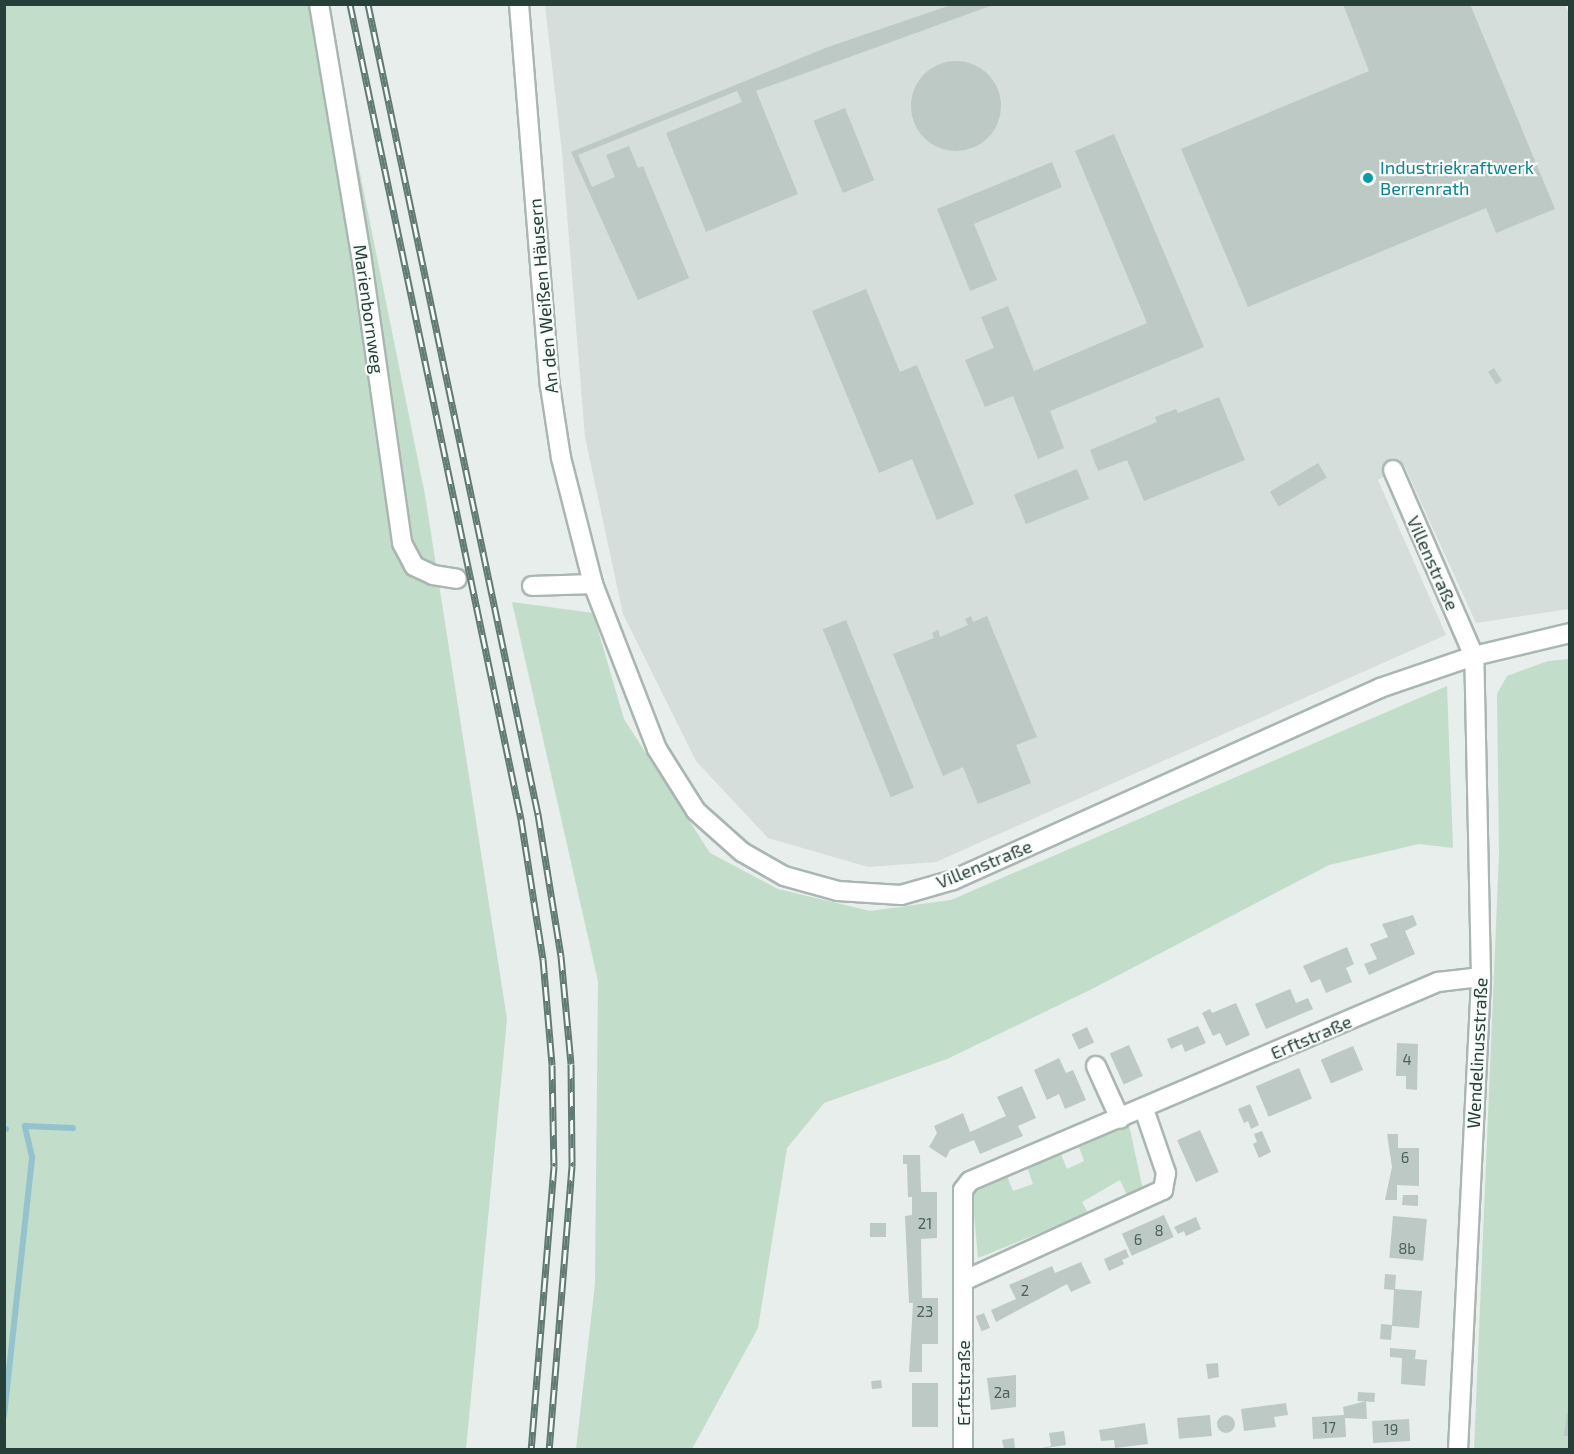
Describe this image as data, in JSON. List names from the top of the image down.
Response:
{
  "streets": {
    "street": [
      "An den Weißen Häusern",
      "Marienbornweg",
      "Villenstraße",
      "Erftstraße",
      "Wendelinusstraße"
    ]
  },
  "crossings": [
    ["An den Weißen Häusern", "Villenstraße"],
    ["Villenstraße", "Wendelinusstraße"],
    ["Erftstraße", "Wendelinusstraße"]
  ],
  "places": ["Industriekraftwerk Berrenrath"],
  "house_numbers": [
    "4",
    "6",
    "21",
    "8",
    "6",
    "8b",
    "2",
    "23",
    "2a",
    "17",
    "19"
  ]
}
